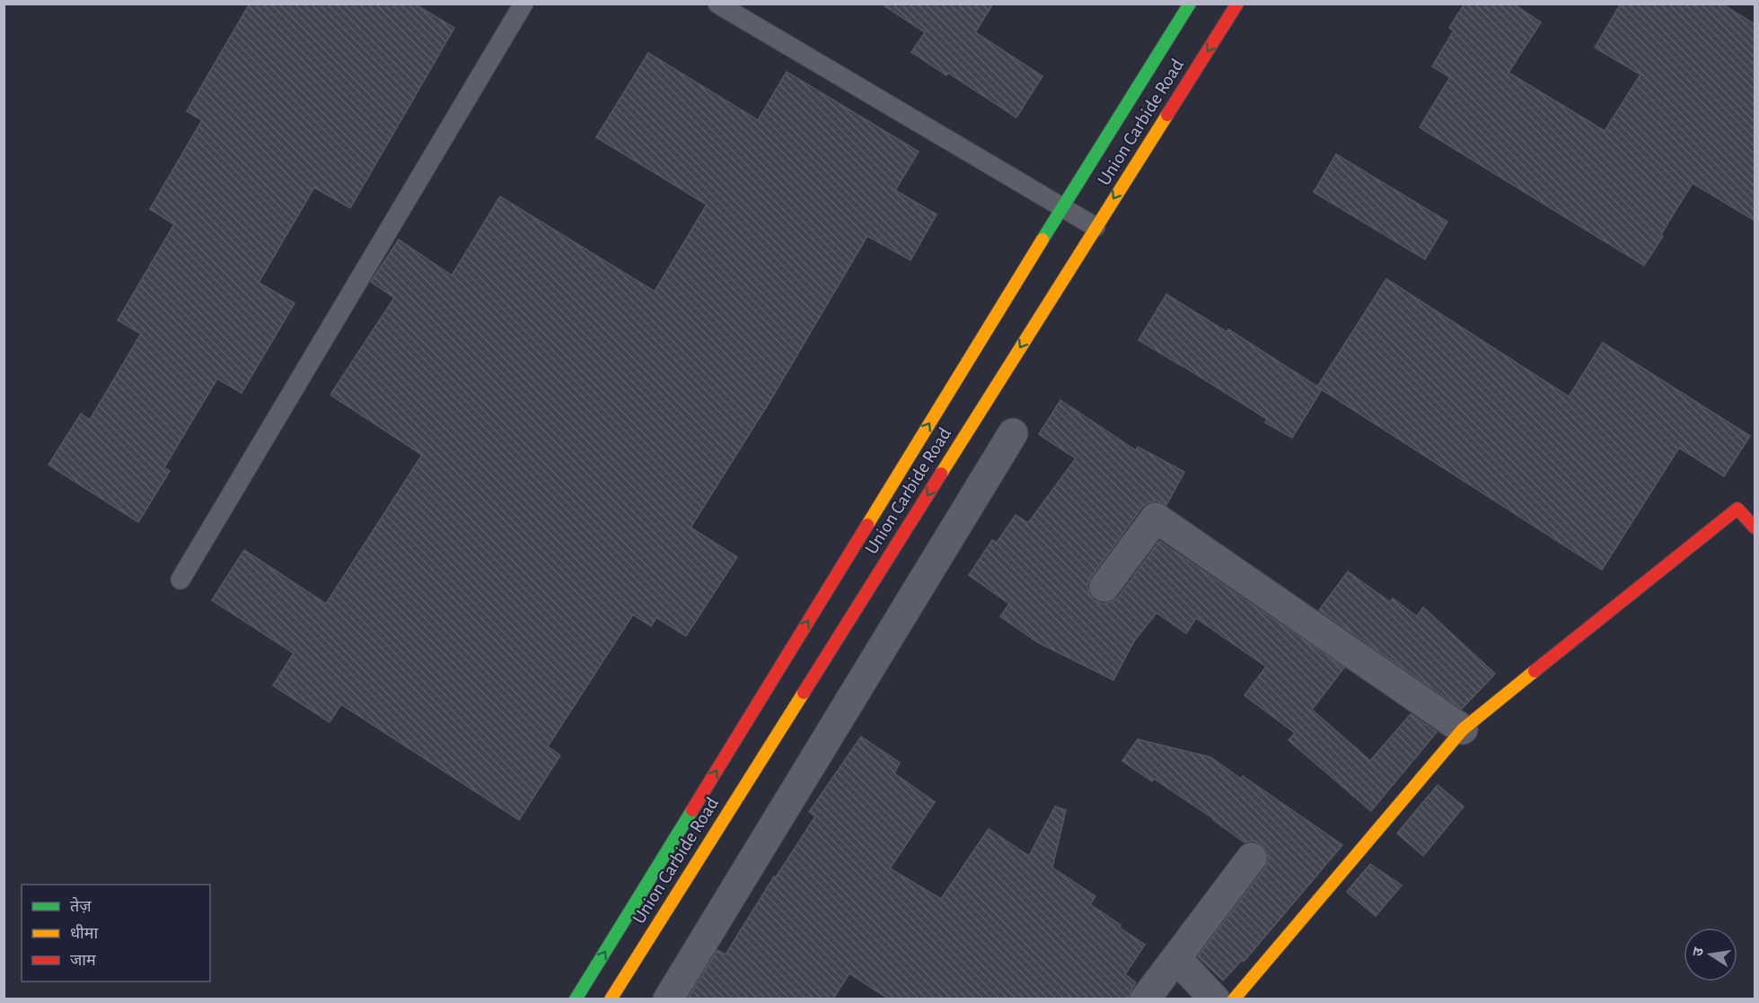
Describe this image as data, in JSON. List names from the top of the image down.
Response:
{
  "streets": {
    "street": ["Union Carbide Road"]
  },
  "legend": ["तेज़", "धीमा", "जाम"],
  "north": "left"
}
